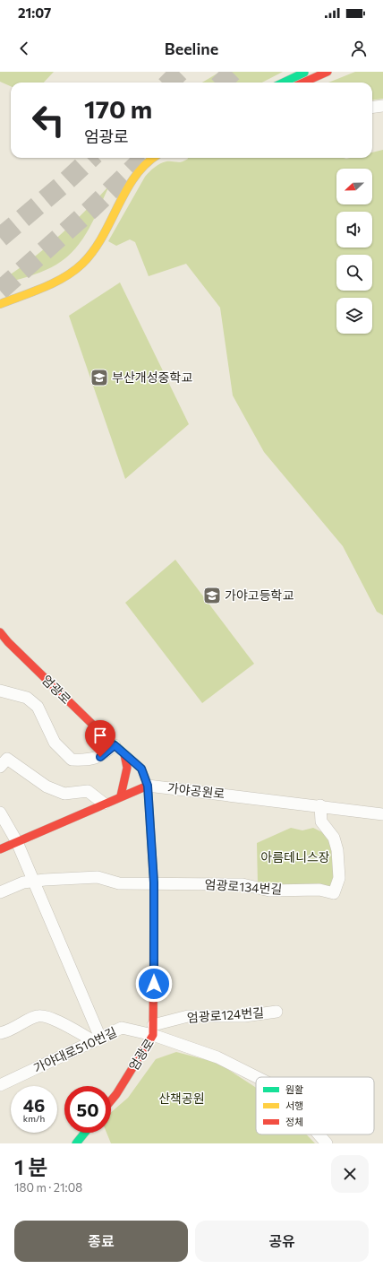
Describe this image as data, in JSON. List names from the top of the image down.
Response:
{
  "streets": {
    "main road": ["엄광로", "가야공원로"],
    "street": ["엄광로134번길", "엄광로124번길", "가야대로510번길"]
  },
  "crossings": [
    ["엄광로", "가야공원로"],
    ["엄광로", "엄광로134번길"],
    ["엄광로", "엄광로124번길"],
    ["엄광로", "가야대로510번길"],
    ["가야공원로", "엄광로134번길"],
    ["엄광로124번길", "가야대로510번길"]
  ],
  "parks": ["아름테니스장", "산책공원"],
  "places": {
    "school or university": ["부산개성중학교", "가야고등학교"]
  },
  "legend": ["원활", "서행", "정체"],
  "north": "left",
  "page": {
    "status": "21:07",
    "header": "Beeline",
    "turn": ["170 m", "엄광로"],
    "speed": "46 km/h",
    "limit": "50",
    "heading": ["1 분", "180 m · 21:08"],
    "buttons": ["종료", "공유"]
  }
}
